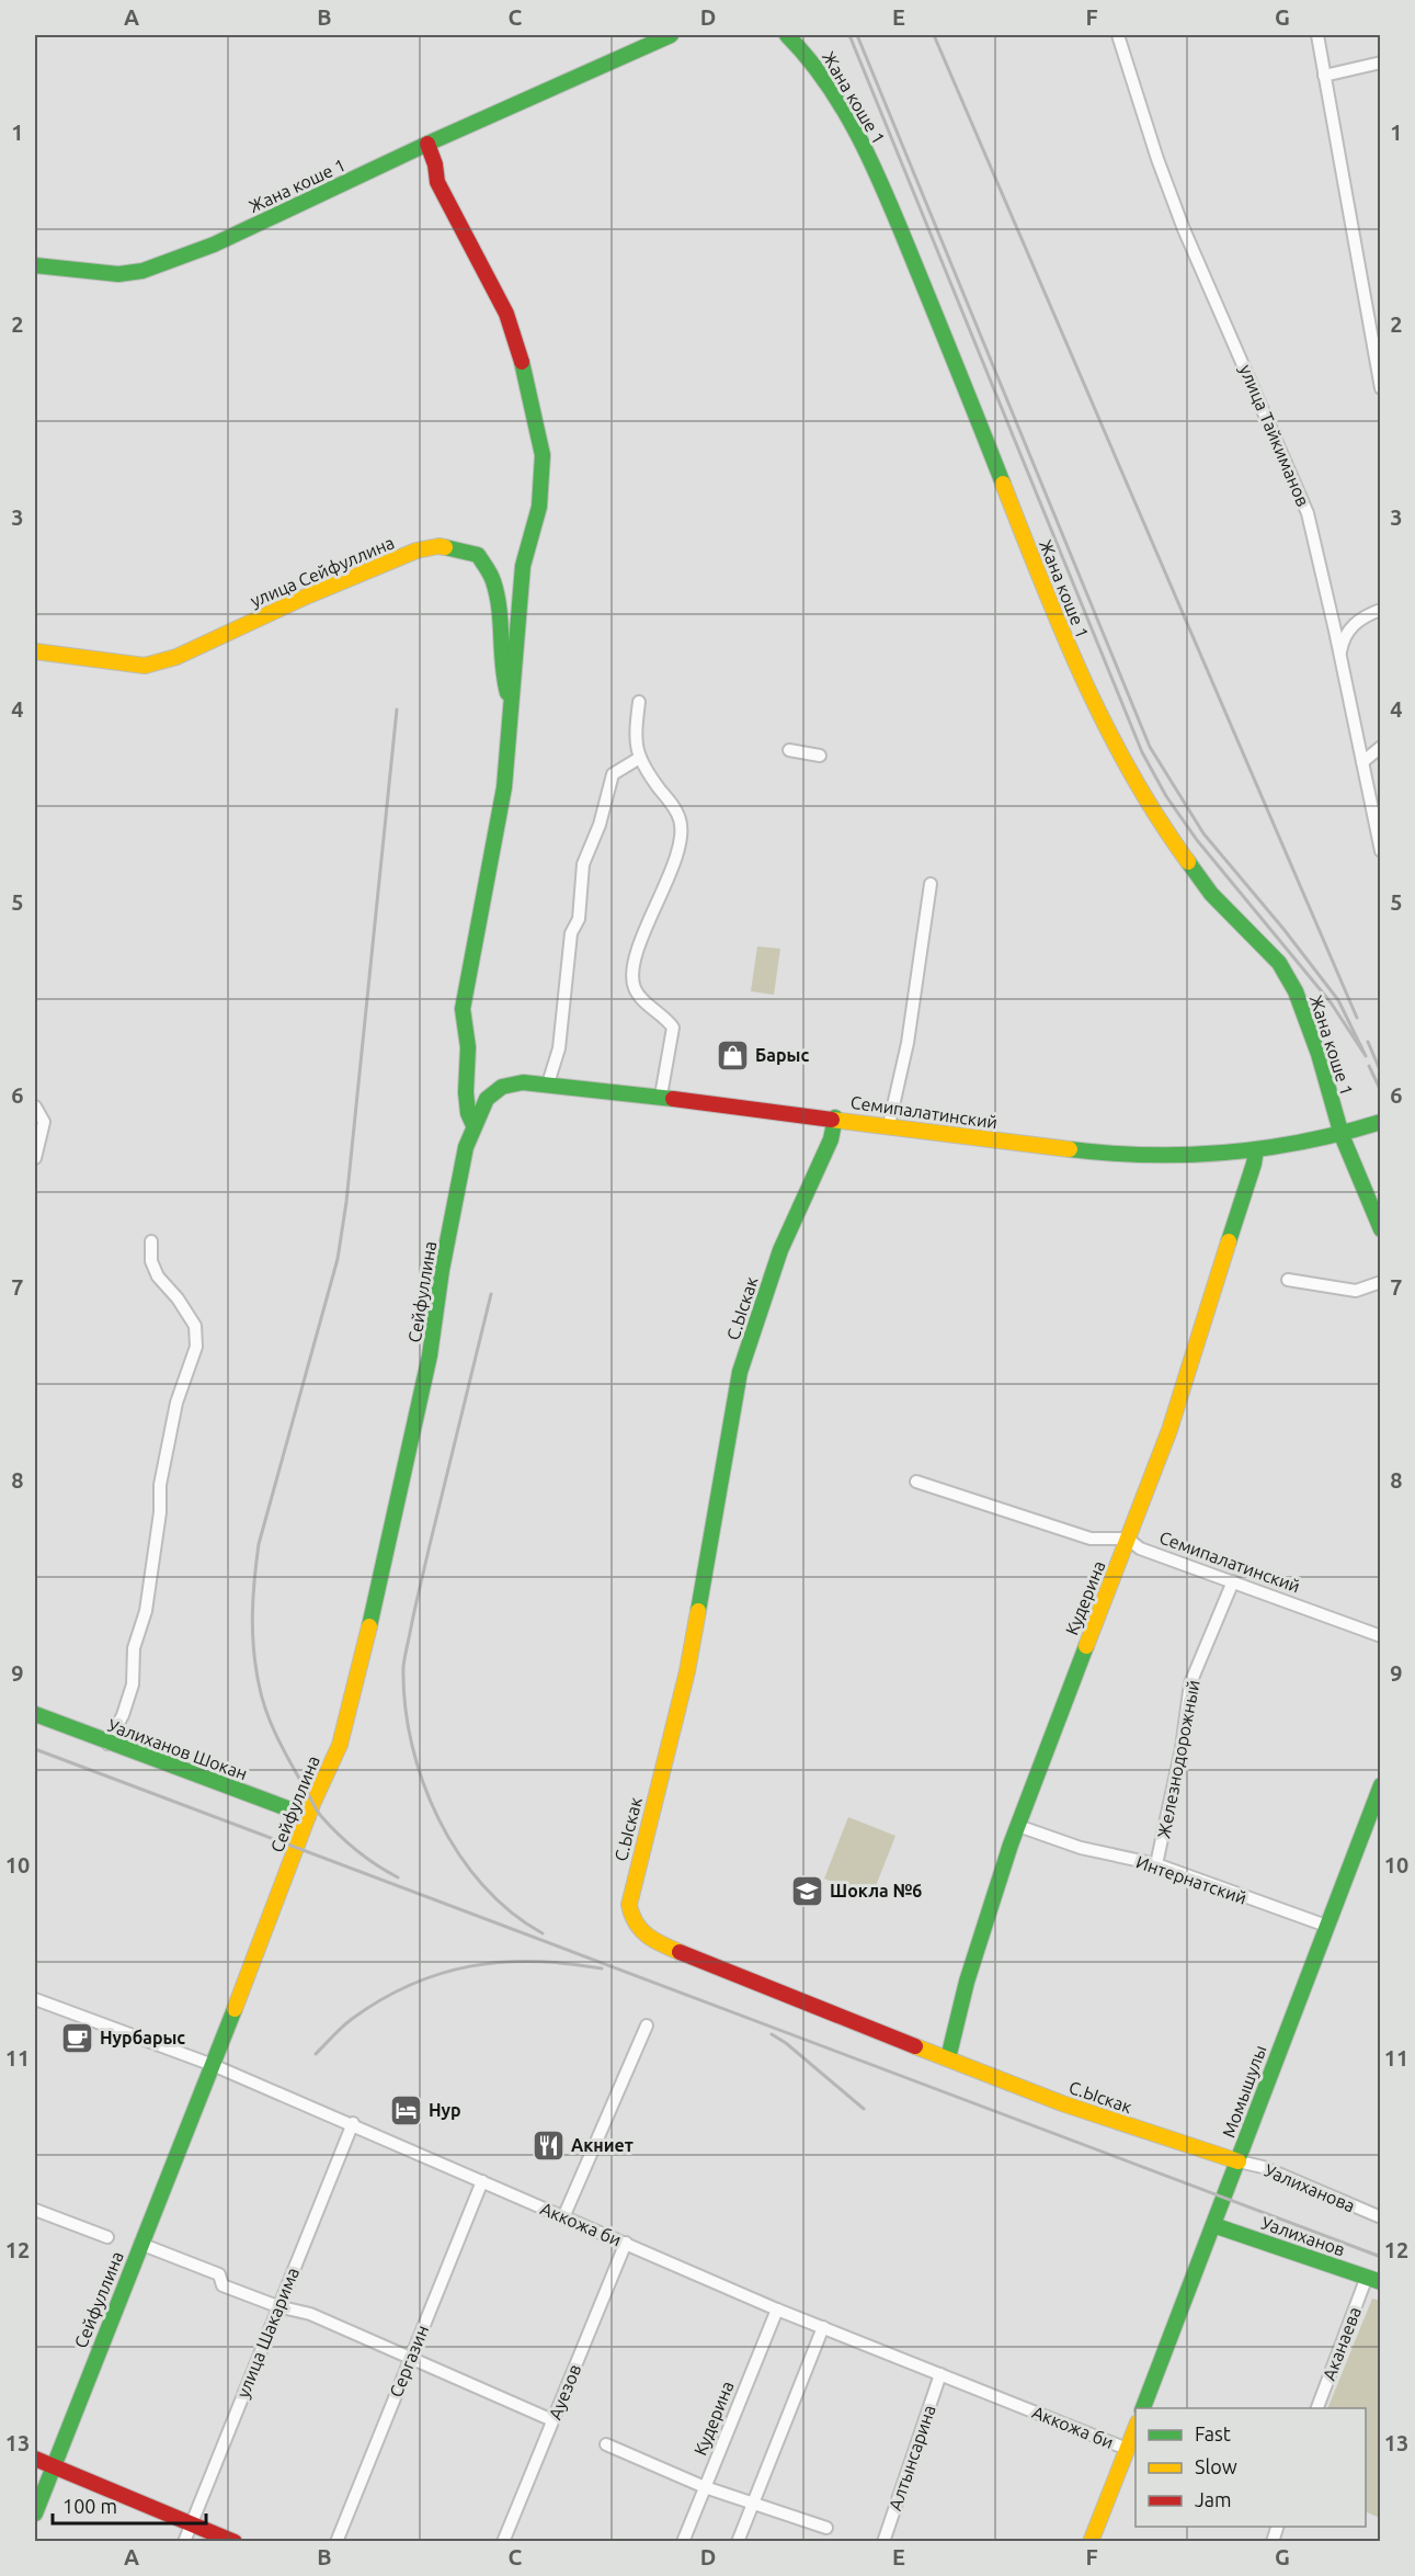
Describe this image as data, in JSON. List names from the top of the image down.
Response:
{
  "streets": {
    "street": [
      "Жана коше 1",
      "улица Тайкиманов",
      "улица Сейфуллина",
      "Семипалатинский",
      "Сейфуллина",
      "С.Ыскак",
      "Кудерина",
      "Уалиханов Шокан",
      "Железнодорожный",
      "Интернатский",
      "Момышулы",
      "Уалиханова",
      "Аккожа би",
      "Уалиханов",
      "улица Шакарима",
      "Аканаева",
      "Сергазин",
      "Ауезов",
      "Алтынсарина"
    ]
  },
  "crossings": [
    ["Жана коше 1", "улица Сейфуллина"],
    ["Жана коше 1", "Семипалатинский"],
    ["улица Сейфуллина", "Сейфуллина"],
    ["Семипалатинский", "Сейфуллина"],
    ["Семипалатинский", "С.Ыскак"],
    ["Семипалатинский", "Кудерина"],
    ["Семипалатинский", "Железнодорожный"],
    ["Сейфуллина", "Уалиханов Шокан"],
    ["Сейфуллина", "Аккожа би"],
    ["С.Ыскак", "Кудерина"],
    ["С.Ыскак", "Момышулы"],
    ["С.Ыскак", "Уалиханова"],
    ["Кудерина", "Интернатский"],
    ["Кудерина", "Аккожа би"],
    ["Железнодорожный", "Интернатский"],
    ["Интернатский", "Момышулы"],
    ["Момышулы", "Уалиханова"],
    ["Момышулы", "Уалиханов"],
    ["Аккожа би", "улица Шакарима"],
    ["Аккожа би", "Сергазин"],
    ["Аккожа би", "Ауезов"],
    ["Аккожа би", "Алтынсарина"],
    ["Уалиханов", "Аканаева"]
  ],
  "places": {
    "shop": ["Барыс"],
    "school or university": ["Шокла №6"],
    "cafe": ["Нурбарыс"],
    "hotel": ["Нур"],
    "restaurant": ["Акниет"]
  },
  "legend": ["Fast", "Slow", "Jam"],
  "scale_bar": "100 m",
  "grid": {
    "columns": [
      "A",
      "B",
      "C",
      "D",
      "E",
      "F",
      "G"
    ],
    "rows": [
      "1",
      "2",
      "3",
      "4",
      "5",
      "6",
      "7",
      "8",
      "9",
      "10",
      "11",
      "12",
      "13"
    ]
  }
}
